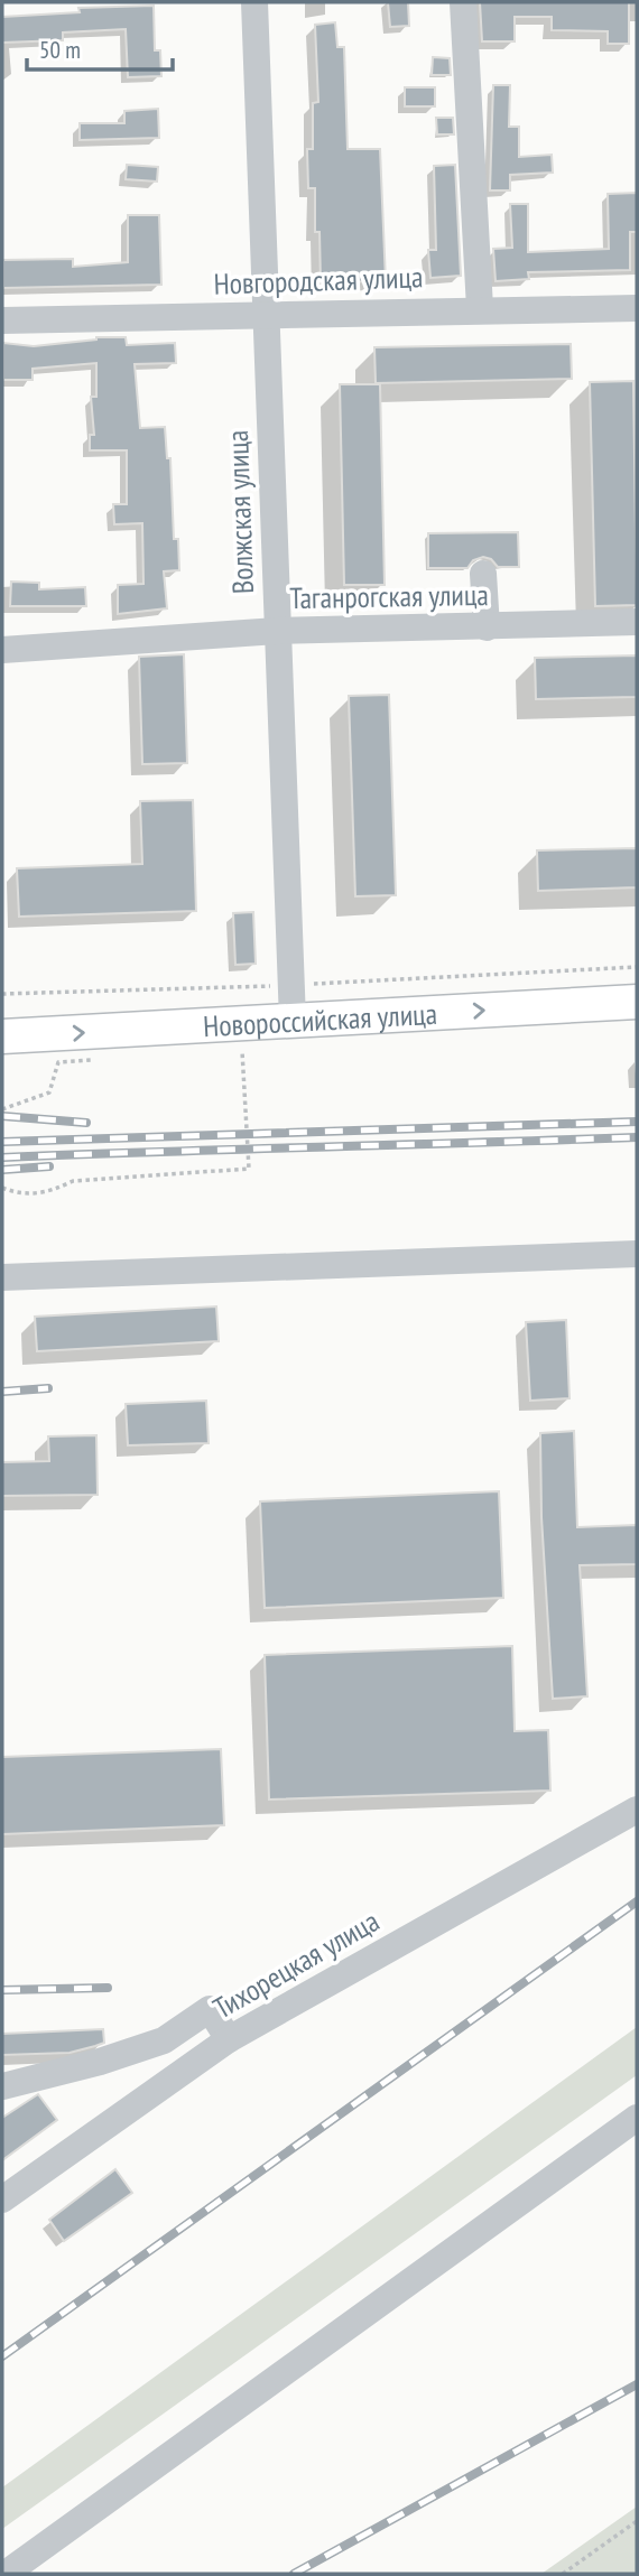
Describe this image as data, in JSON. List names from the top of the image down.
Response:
{
  "streets": {
    "main road": ["Новороссийская улица"],
    "street": [
      "Новгородская улица",
      "Волжская улица",
      "Таганрогская улица",
      "Тихорецкая улица"
    ]
  },
  "crossings": [
    ["Новгородская улица", "Волжская улица"],
    ["Волжская улица", "Таганрогская улица"],
    ["Волжская улица", "Новороссийская улица"]
  ],
  "one_way": ["Новороссийская улица"],
  "scale_bar": "50 m"
}
